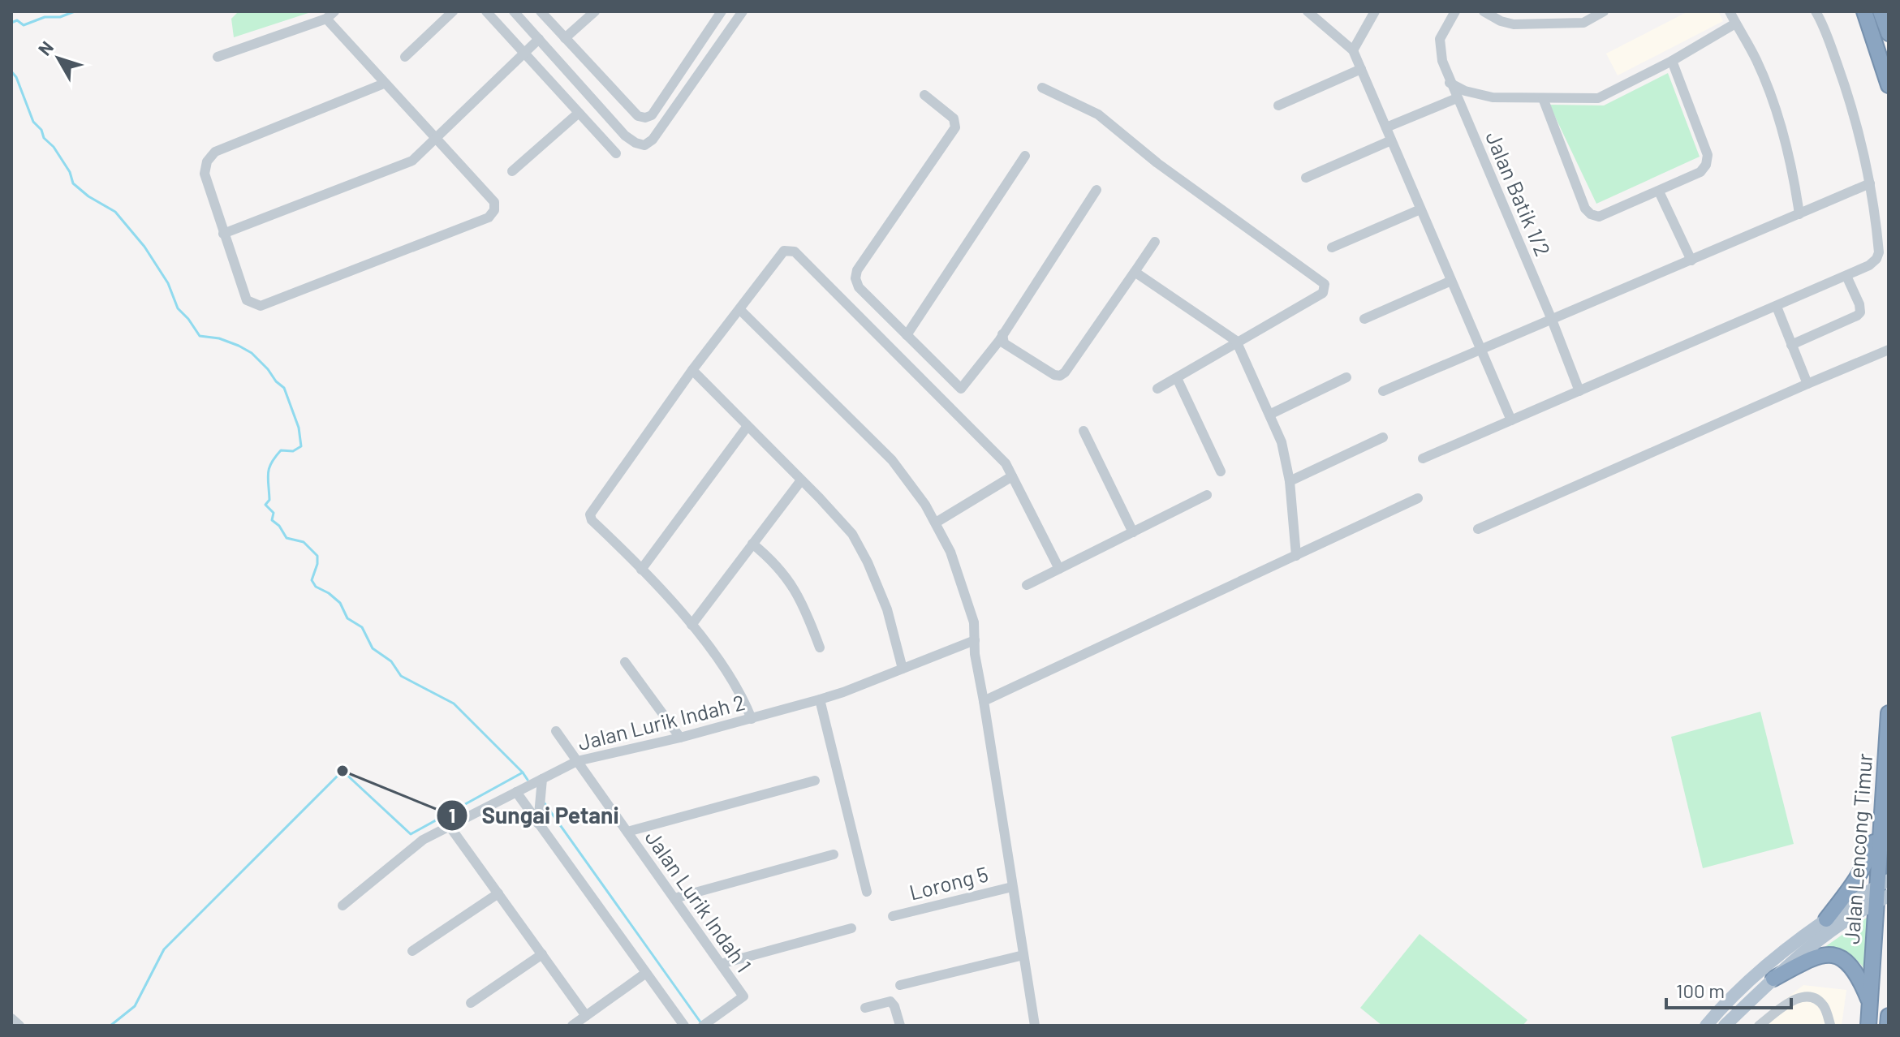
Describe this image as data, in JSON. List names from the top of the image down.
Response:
{
  "streets": {
    "highway": ["Jalan Lencong Timur"],
    "street": [
      "Jalan Batik 1/2",
      "Jalan Lurik Indah 2",
      "Lorong 5",
      "Jalan Lurik Indah 1"
    ]
  },
  "crossings": [
    ["Jalan Lurik Indah 2", "Jalan Lurik Indah 1"]
  ],
  "places": ["Sungai Petani"],
  "scale_bar": "100 m",
  "north": "top left"
}
